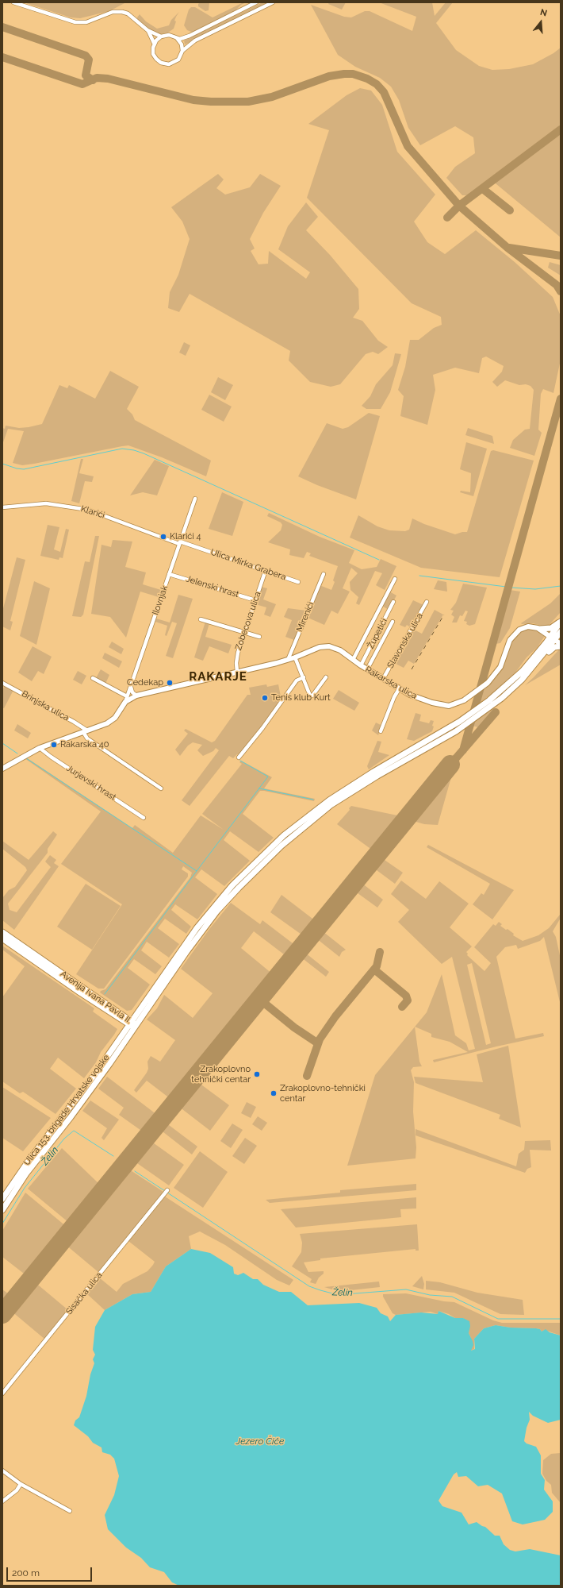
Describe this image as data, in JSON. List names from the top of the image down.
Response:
{
  "streets": {
    "main road": ["Rakarska ulica", "Avenija Ivana Pavla II.", "Ulica 153. brigade Hrvatske vojske"],
    "street": [
      "Klarići",
      "Ulica Mirka Grabera",
      "Jelenski hrast",
      "Ilovnjak",
      "Mirenići",
      "Zobecova ulica",
      "Župetići",
      "Slavonska ulica",
      "Brinjska ulica",
      "Jurjevski hrast",
      "Sisačka ulica"
    ]
  },
  "crossings": [
    ["Klarići", "Ulica Mirka Grabera"],
    ["Klarići", "Ilovnjak"],
    ["Ulica Mirka Grabera", "Ilovnjak"],
    ["Ulica Mirka Grabera", "Zobecova ulica"],
    ["Jelenski hrast", "Ilovnjak"],
    ["Jelenski hrast", "Zobecova ulica"],
    ["Ilovnjak", "Rakarska ulica"],
    ["Mirenići", "Rakarska ulica"],
    ["Zobecova ulica", "Rakarska ulica"],
    ["Župetići", "Rakarska ulica"],
    ["Slavonska ulica", "Rakarska ulica"],
    ["Rakarska ulica", "Brinjska ulica"],
    ["Rakarska ulica", "Jurjevski hrast"],
    ["Avenija Ivana Pavla II.", "Ulica 153. brigade Hrvatske vojske"]
  ],
  "districts": ["RAKARJE"],
  "water": ["Želin", "Jezero Čiče"],
  "places": [
    "Klarići 4",
    "Cedekap",
    "Tenis klub Kurt",
    "Rakarska 40",
    "Zrakoplovno tehnički centar",
    "Zrakoplovno-tehnički centar"
  ],
  "scale_bar": "200 m",
  "north": "top"
}
